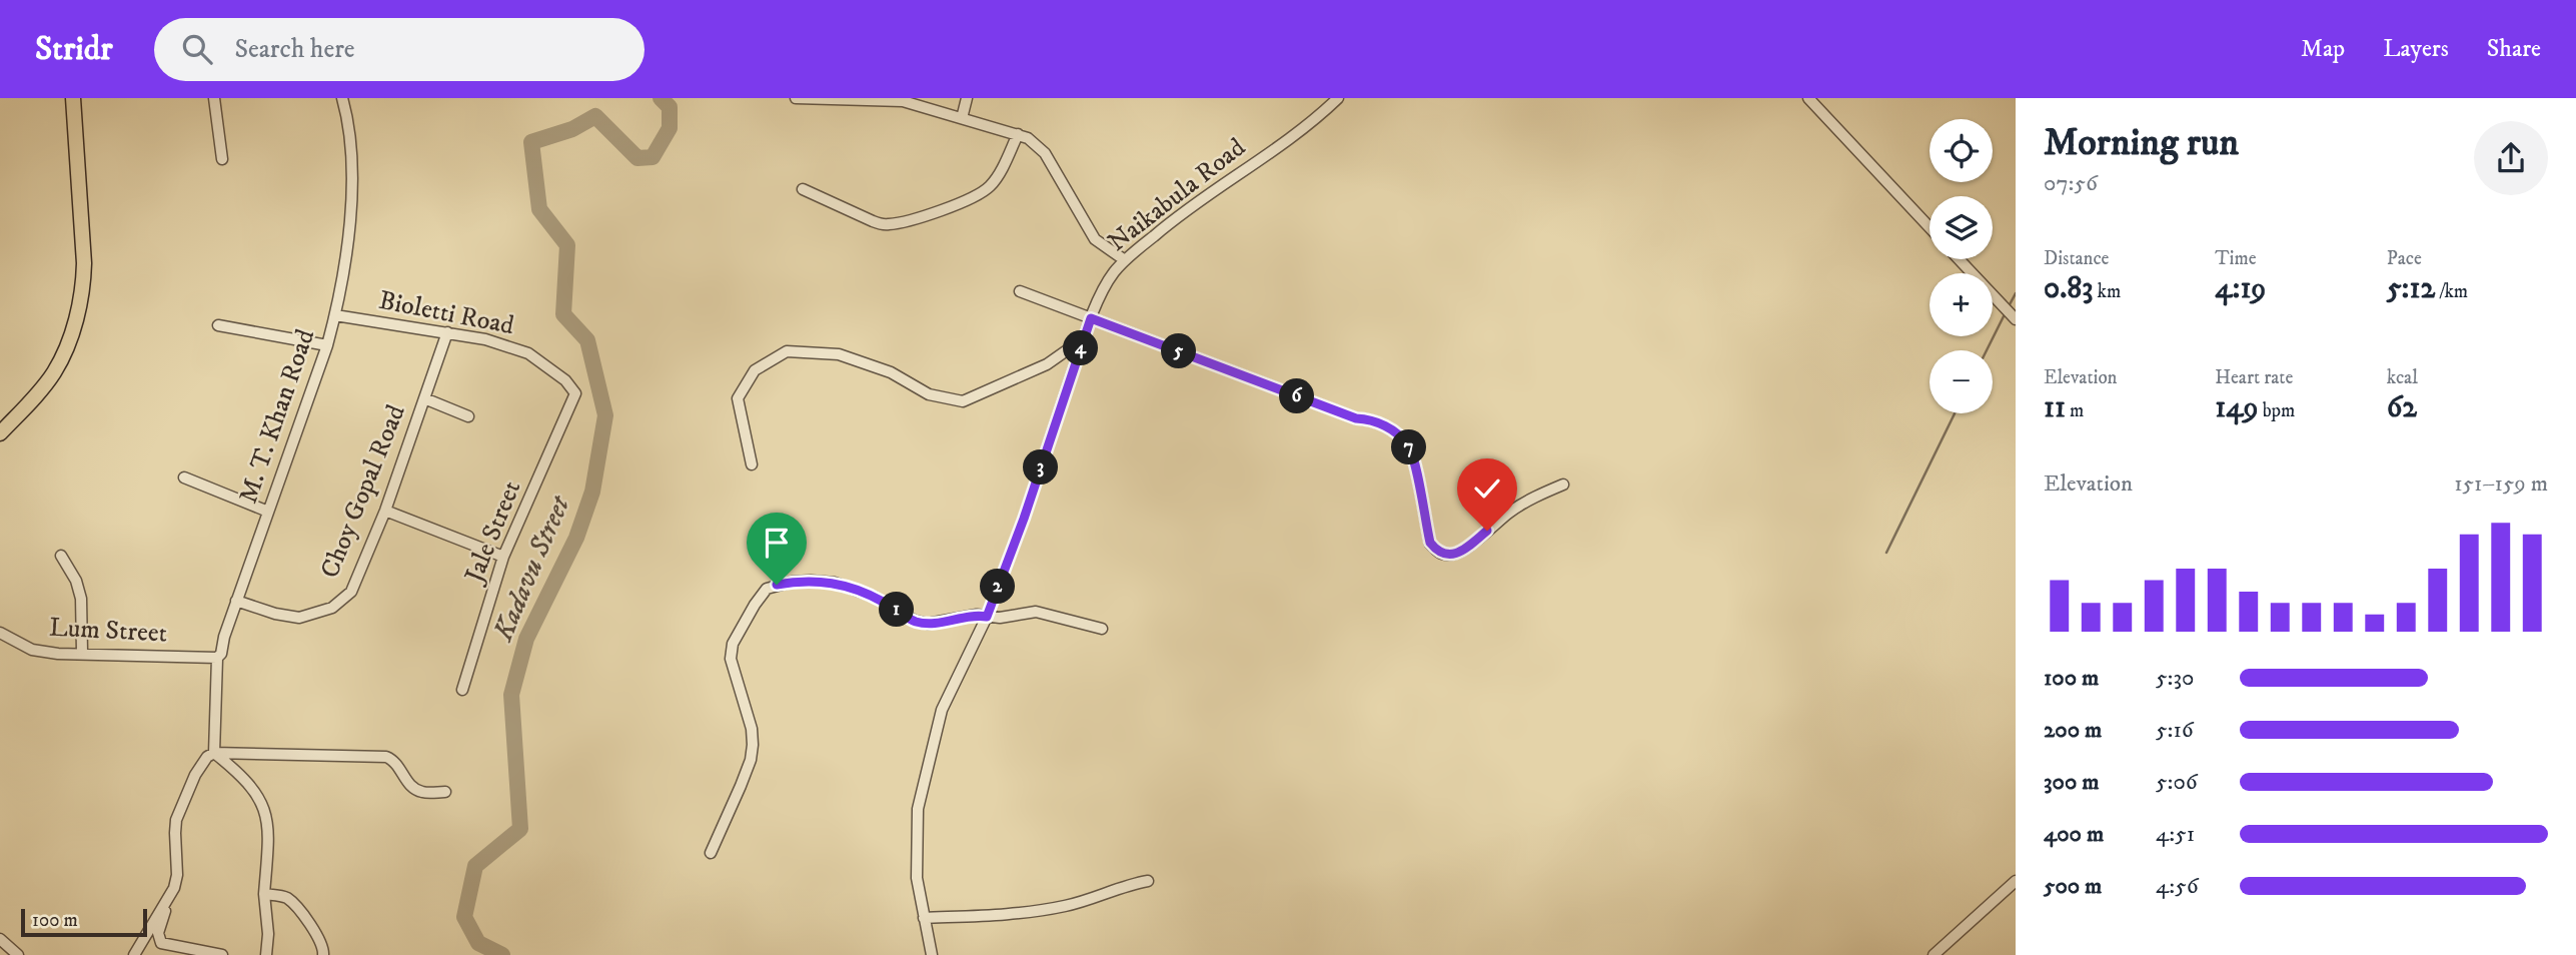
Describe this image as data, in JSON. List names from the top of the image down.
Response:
{
  "streets": {
    "street": [
      "Naikabula Road",
      "Bioletti Road",
      "M. T. Khan Road",
      "Choy Gopal Road",
      "Jale Street",
      "Lum Street"
    ]
  },
  "crossings": [
    ["Bioletti Road", "M. T. Khan Road"],
    ["Bioletti Road", "Choy Gopal Road"],
    ["Bioletti Road", "Jale Street"],
    ["M. T. Khan Road", "Choy Gopal Road"],
    ["M. T. Khan Road", "Lum Street"]
  ],
  "water": ["Kadavu Street"],
  "scale_bar": "100 m",
  "page": {
    "header": "Stridr",
    "search": "Search here",
    "nav": ["Map", "Layers", "Share"],
    "heading": ["Morning run", "07:56"],
    "map_buttons": ["+", "−"],
    "stats": [
      ["Distance", "0.83 km"],
      ["Time", "4:19"],
      ["Pace", "5:12 /km"],
      ["Elevation", "11 m"],
      ["Heart rate", "149 bpm"],
      ["kcal", "62"]
    ],
    "pins": [
      "4",
      "5",
      "6",
      "7",
      "3",
      "2",
      "1"
    ],
    "chart": ["Elevation", "151–159 m"],
    "list": [
      {
        "name": "100 m",
        "note": "5:30"
      },
      {
        "name": "200 m",
        "note": "5:16"
      },
      {
        "name": "300 m",
        "note": "5:06"
      },
      {
        "name": "400 m",
        "note": "4:51"
      },
      {
        "name": "500 m",
        "note": "4:56"
      }
    ],
    "scale": "100 m"
  }
}
